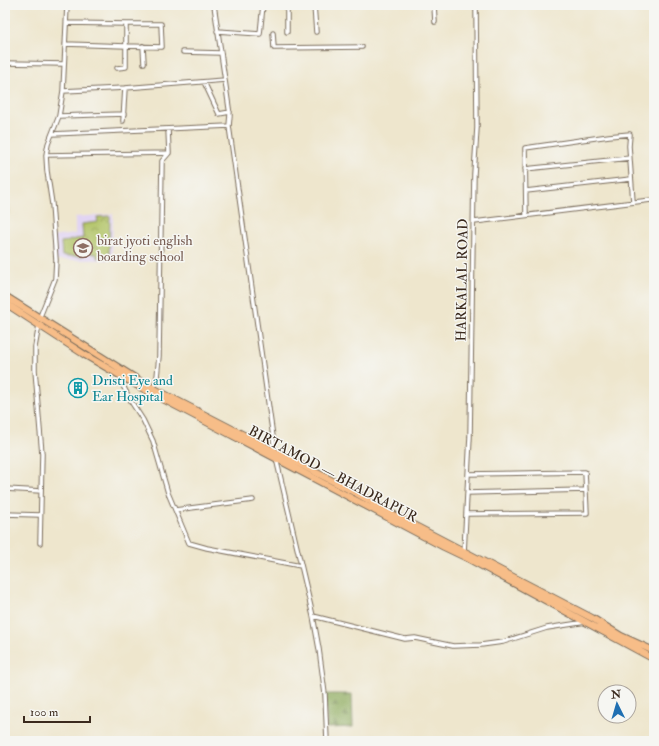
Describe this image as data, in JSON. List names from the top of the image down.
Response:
{
  "streets": {
    "main road": ["BIRTAMOD — BHADRAPUR"],
    "street": ["HARKALAL ROAD"]
  },
  "crossings": [
    ["HARKALAL ROAD", "BIRTAMOD — BHADRAPUR"]
  ],
  "places": {
    "school or university": ["birat jyoti english boarding school"],
    "building": ["Dristi Eye and Ear Hospital"]
  },
  "scale_bar": "100 m",
  "north": "top"
}
